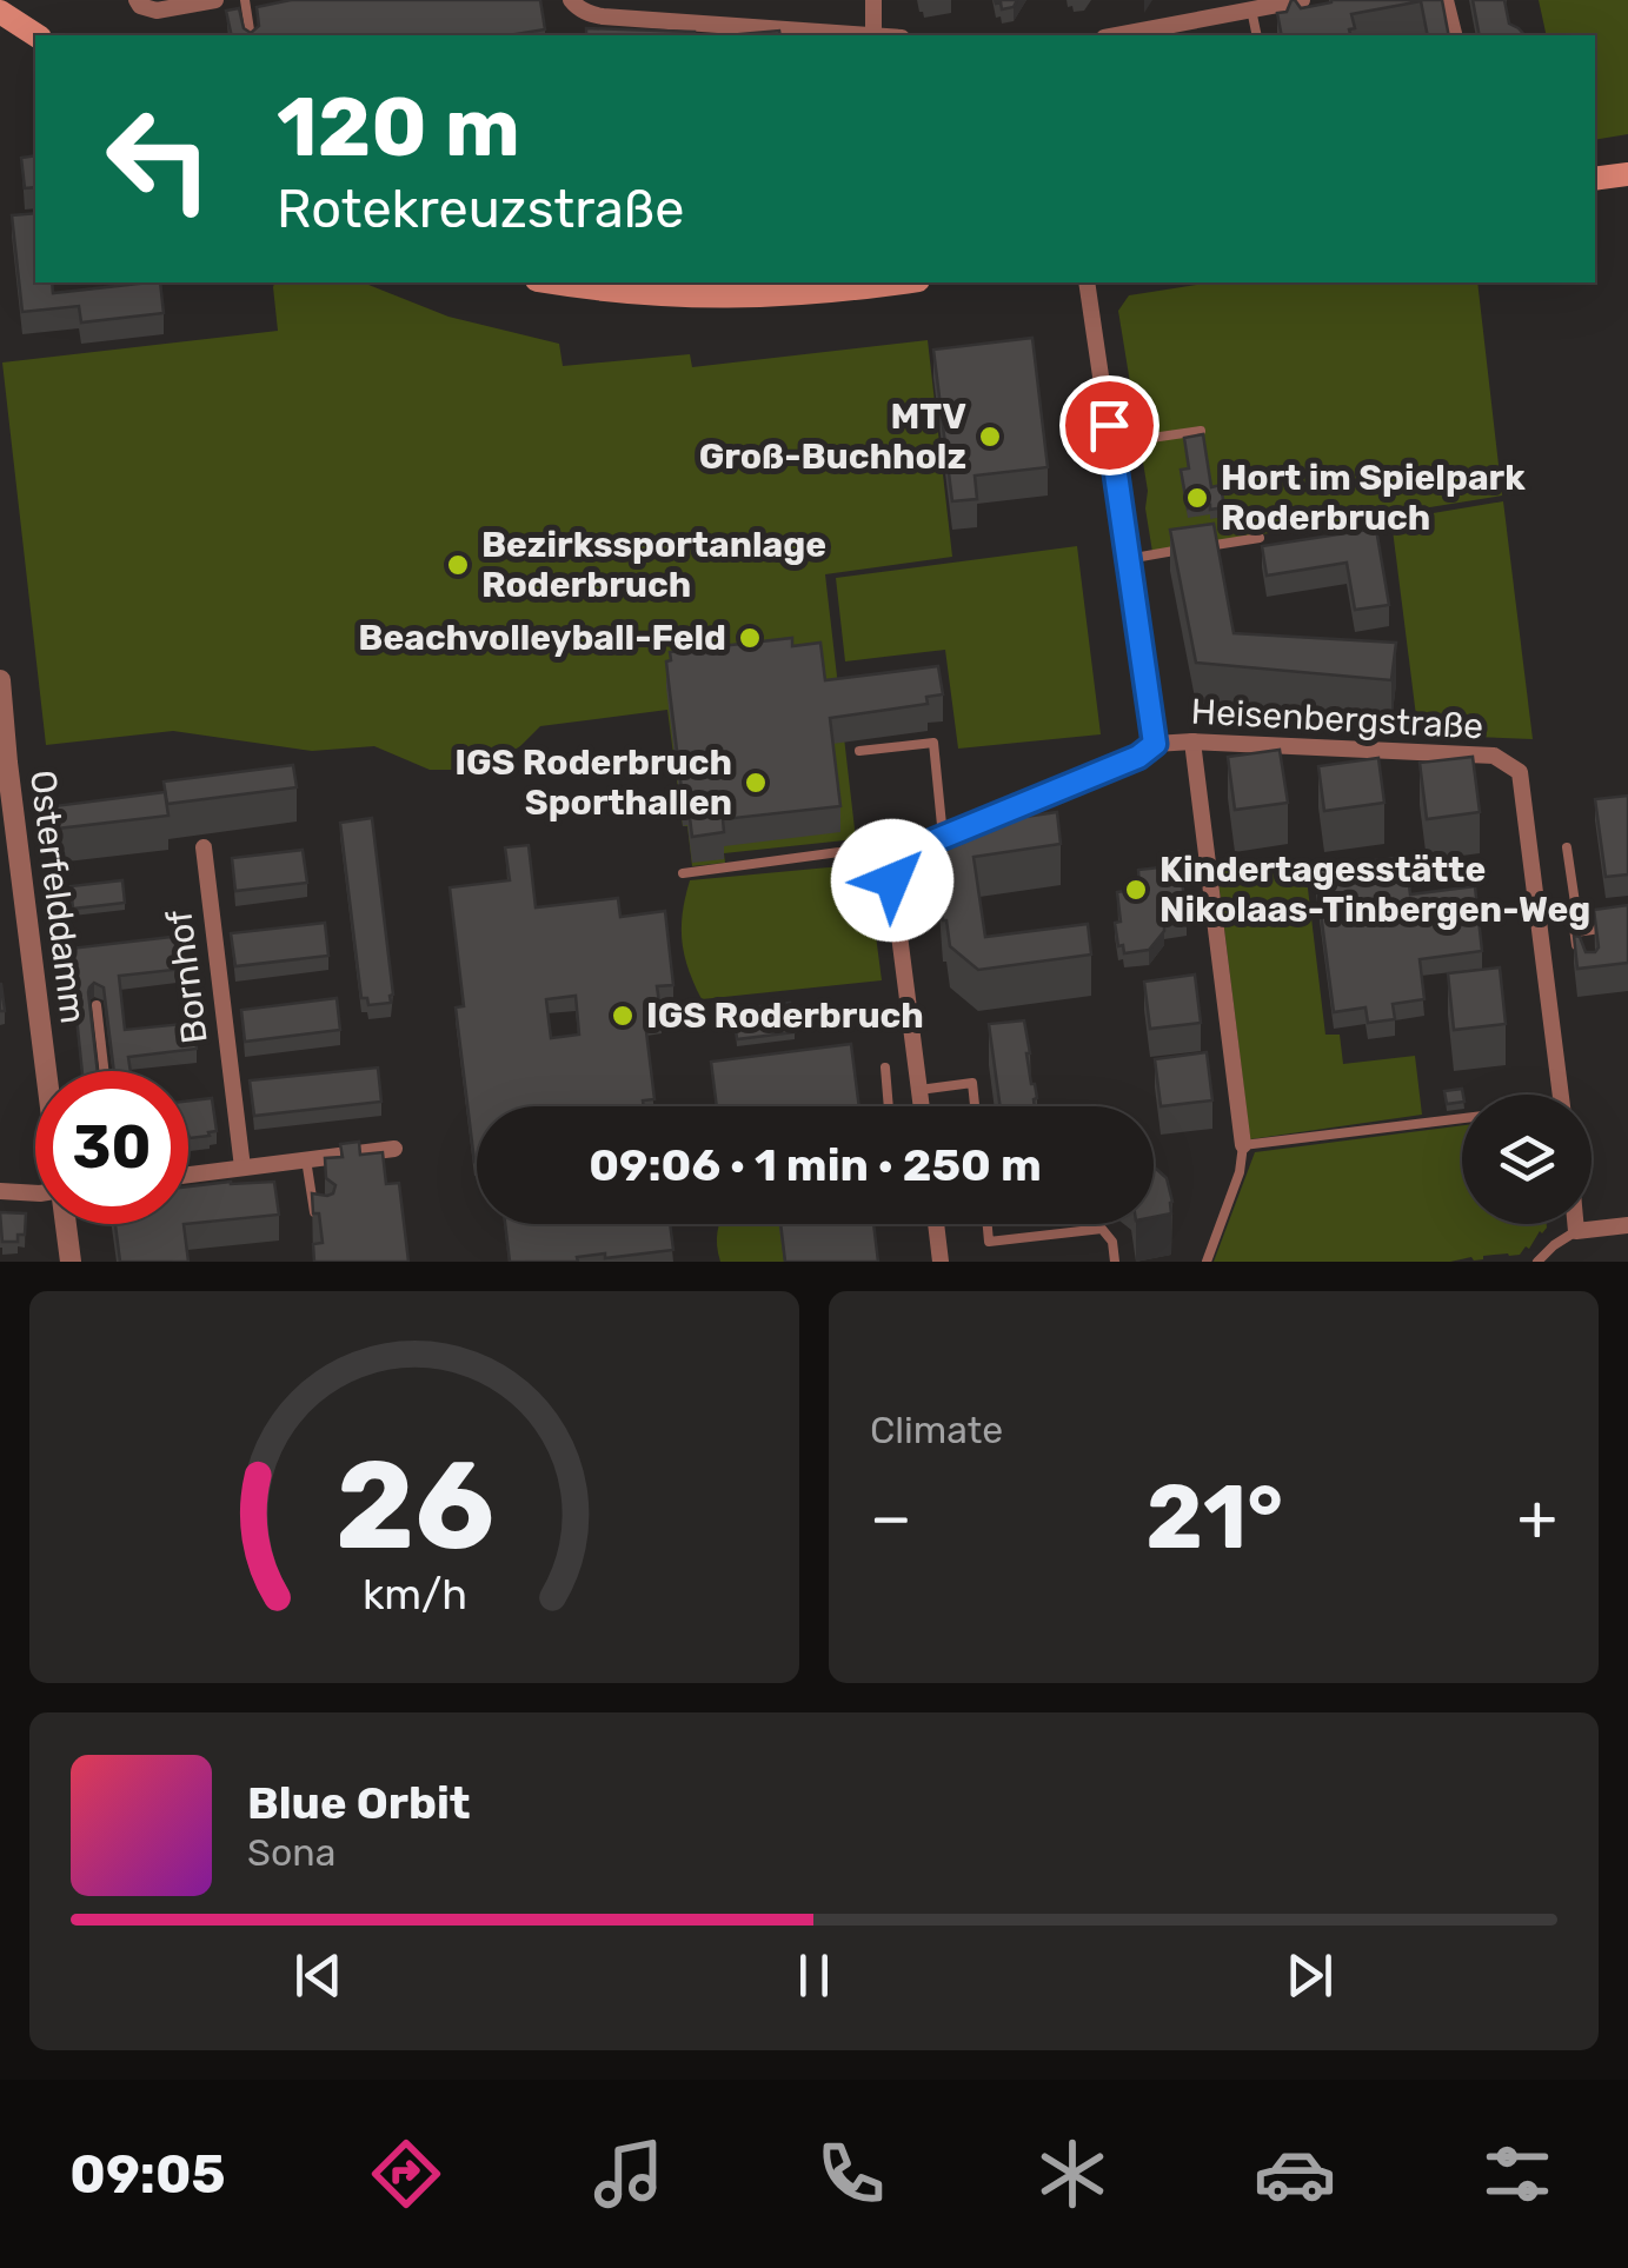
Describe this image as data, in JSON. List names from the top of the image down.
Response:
{
  "streets": {
    "street": ["Heisenbergstraße", "Osterfelddamm", "Bornhof"]
  },
  "places": [
    "MTV Groß-Buchholz",
    "Hort im Spielpark Roderbruch",
    "Bezirkssportanlage Roderbruch",
    "Beachvolleyball-Feld",
    "IGS Roderbruch Sporthallen",
    "Kindertagesstätte Nikolaas-Tinbergen-Weg",
    "IGS Roderbruch"
  ],
  "page": {
    "turn": ["120 m", "Rotekreuzstraße"],
    "limit": "30",
    "trip": "09:06 · 1 min · 250 m",
    "tile": "Climate",
    "heat": ["−", "21°", "+"],
    "song": ["Blue Orbit", "Sona"],
    "tabs": "09:05",
    "gauge": ["26", "km/h"]
  }
}
